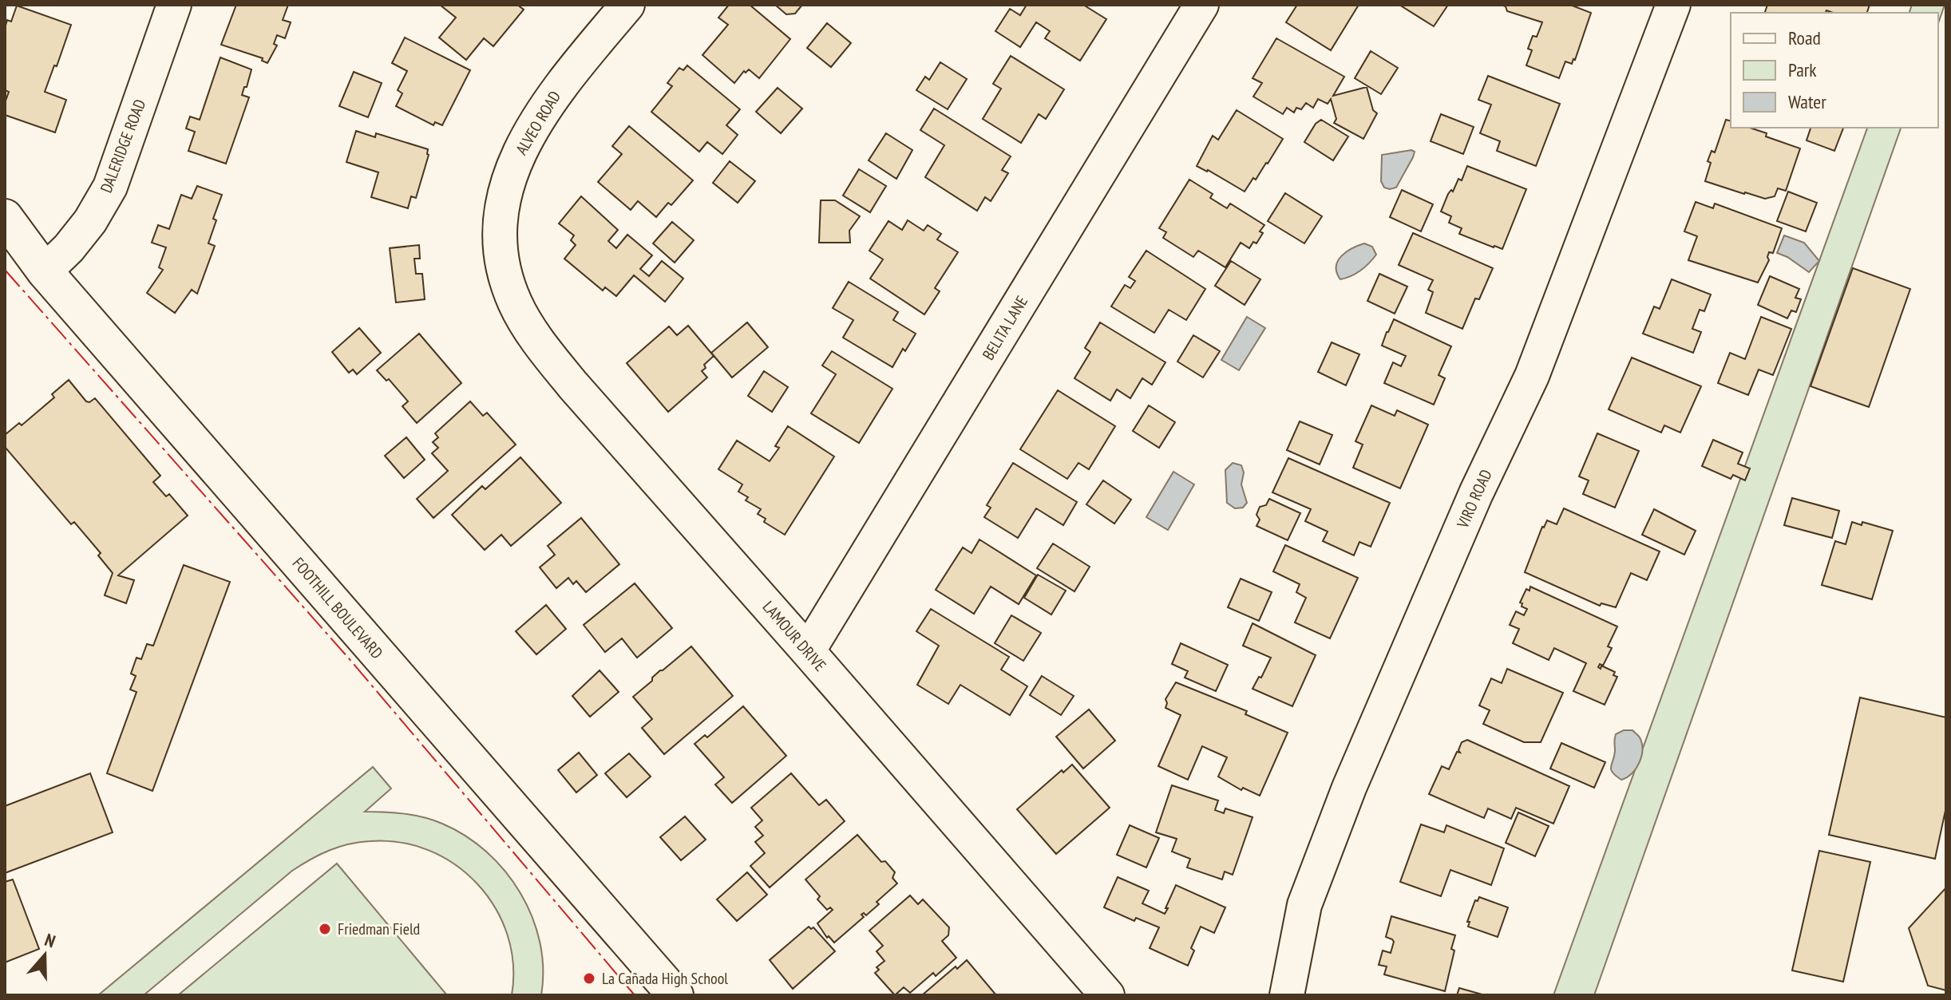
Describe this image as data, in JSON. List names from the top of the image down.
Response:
{
  "streets": {
    "main road": ["FOOTHILL BOULEVARD"],
    "street": [
      "ALVEO ROAD",
      "DALERIDGE ROAD",
      "BELITA LANE",
      "VIRO ROAD",
      "LAMOUR DRIVE"
    ]
  },
  "crossings": [
    ["ALVEO ROAD", "LAMOUR DRIVE"],
    ["DALERIDGE ROAD", "FOOTHILL BOULEVARD"],
    ["BELITA LANE", "LAMOUR DRIVE"]
  ],
  "places": ["Friedman Field", "La Cañada High School"],
  "legend": ["Road", "Park", "Water"],
  "north": "top"
}
